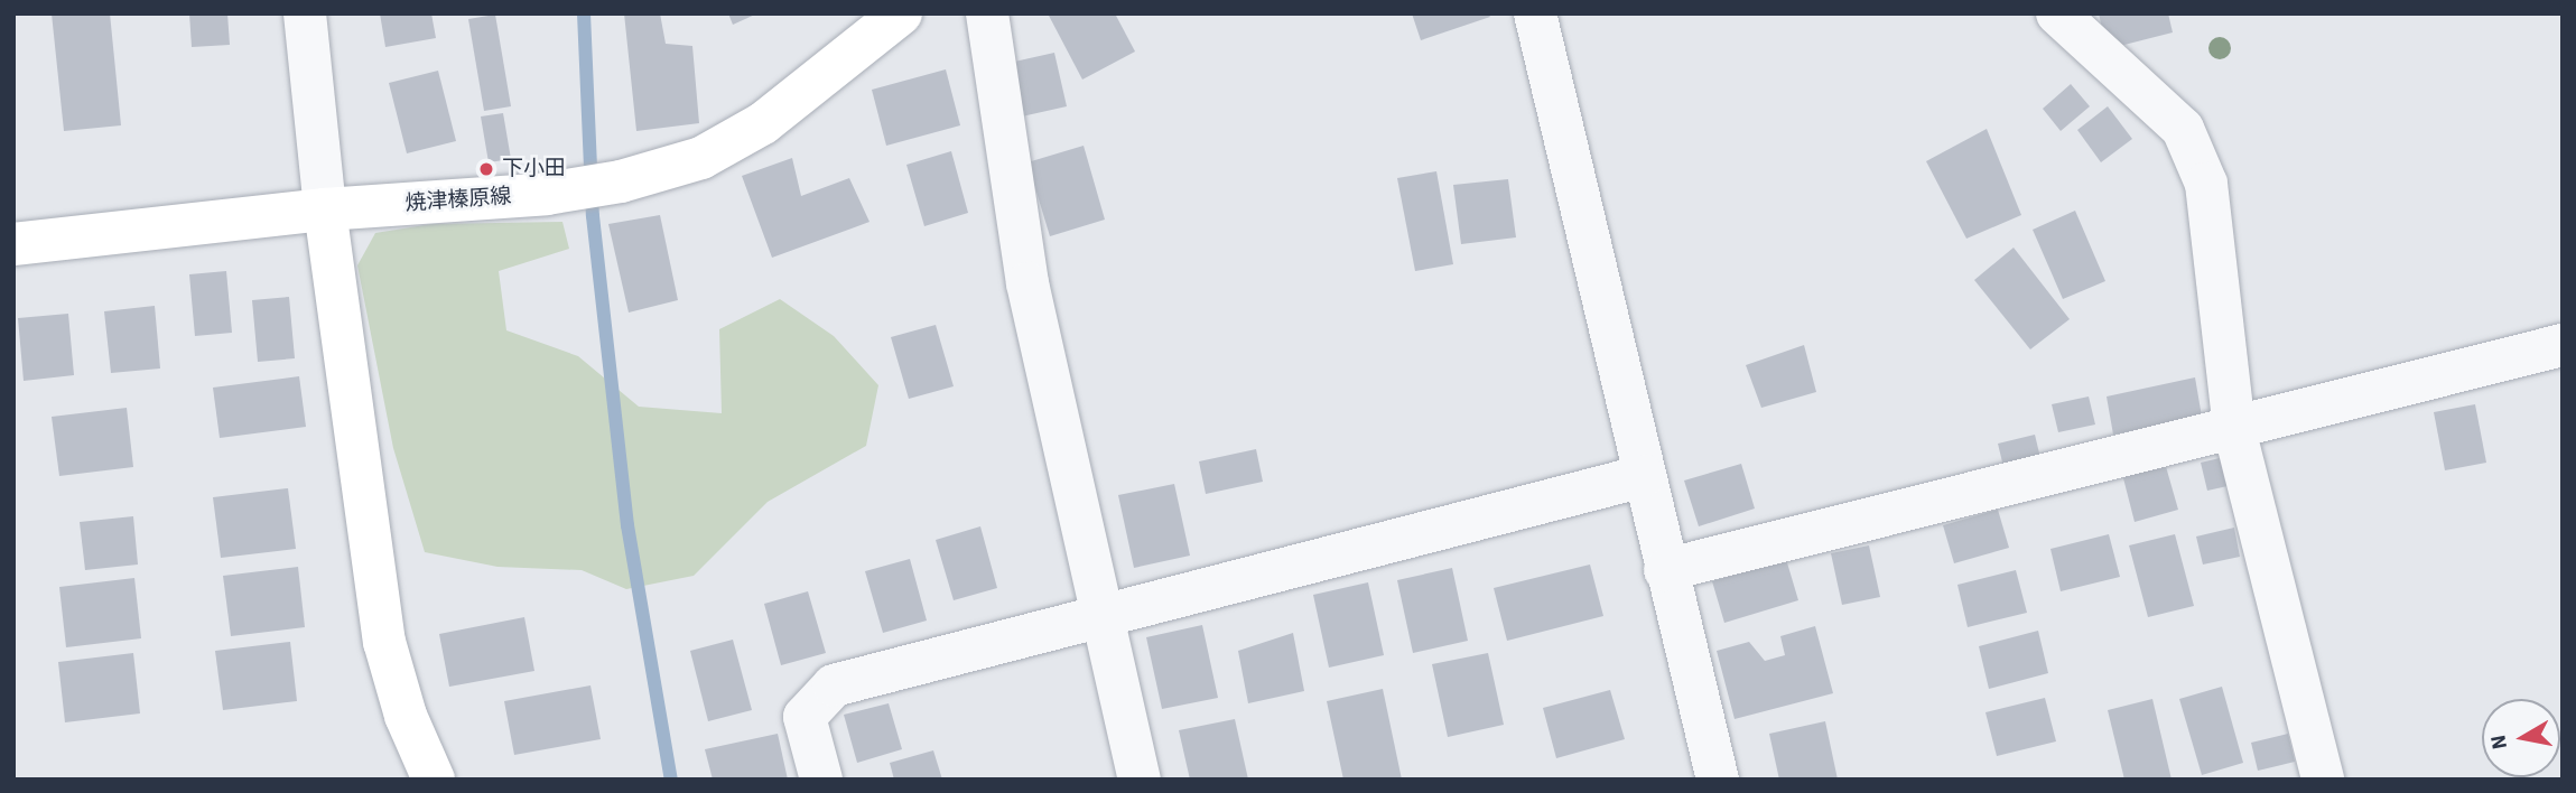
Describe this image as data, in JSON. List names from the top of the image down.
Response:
{
  "streets": {
    "main road": ["焼津榛原線"]
  },
  "places": ["下小田"],
  "north": "left"
}
